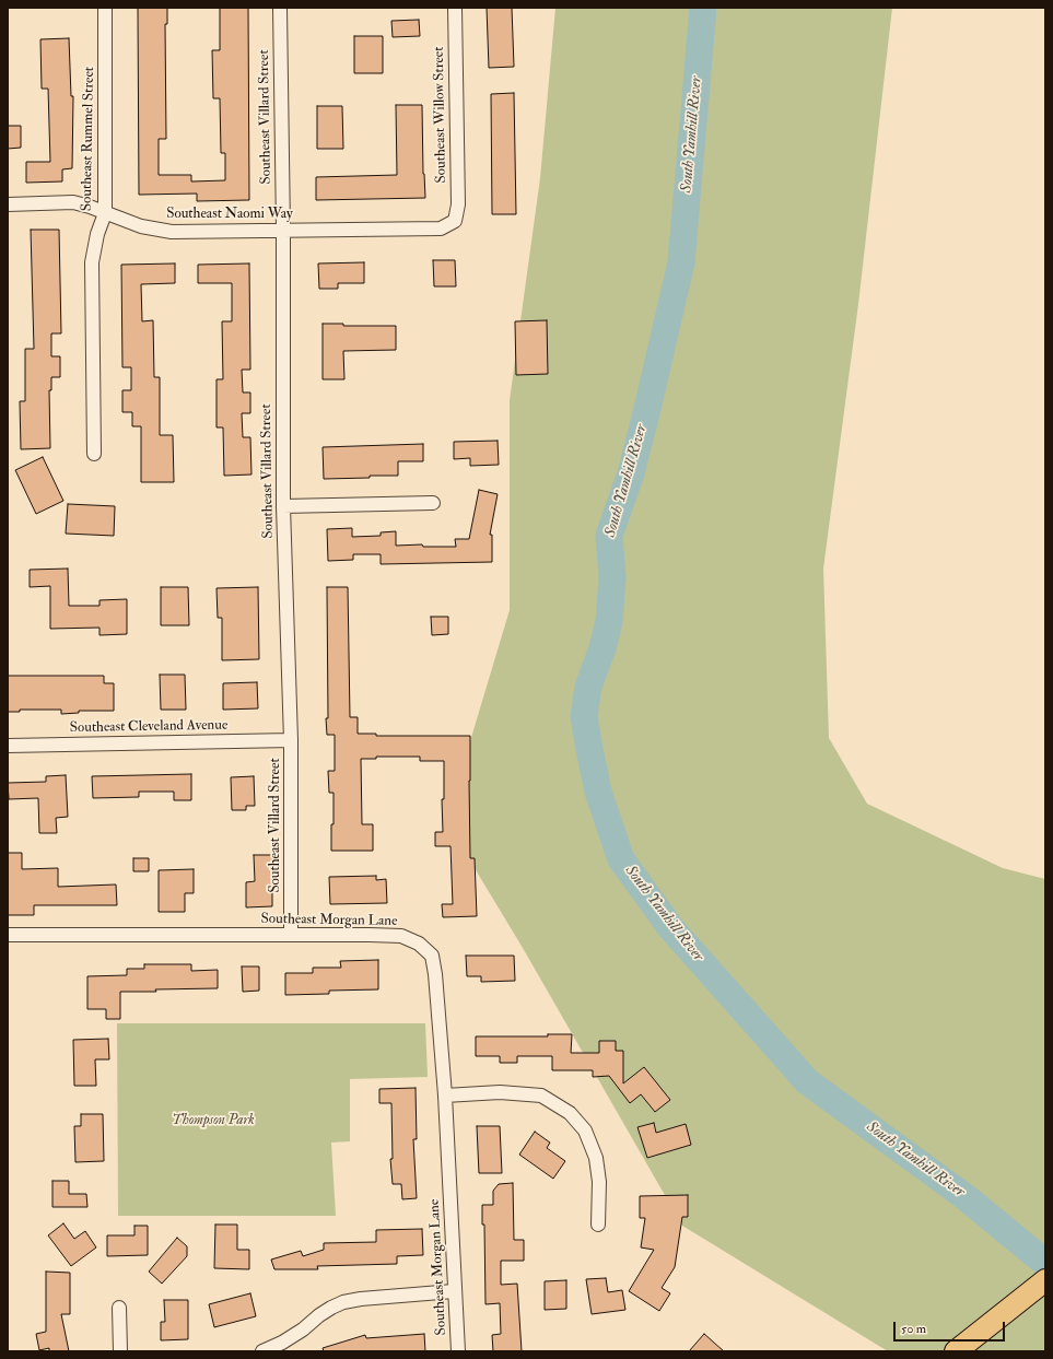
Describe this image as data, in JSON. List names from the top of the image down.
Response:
{
  "streets": {
    "street": [
      "Southeast Willow Street",
      "Southeast Villard Street",
      "Southeast Rummel Street",
      "Southeast Naomi Way",
      "Southeast Cleveland Avenue",
      "Southeast Morgan Lane"
    ]
  },
  "crossings": [
    ["Southeast Willow Street", "Southeast Naomi Way"],
    ["Southeast Villard Street", "Southeast Naomi Way"],
    ["Southeast Villard Street", "Southeast Cleveland Avenue"],
    ["Southeast Villard Street", "Southeast Morgan Lane"],
    ["Southeast Rummel Street", "Southeast Naomi Way"]
  ],
  "water": ["South Yamhill River"],
  "parks": ["Thompson Park"],
  "scale_bar": "50 m"
}
